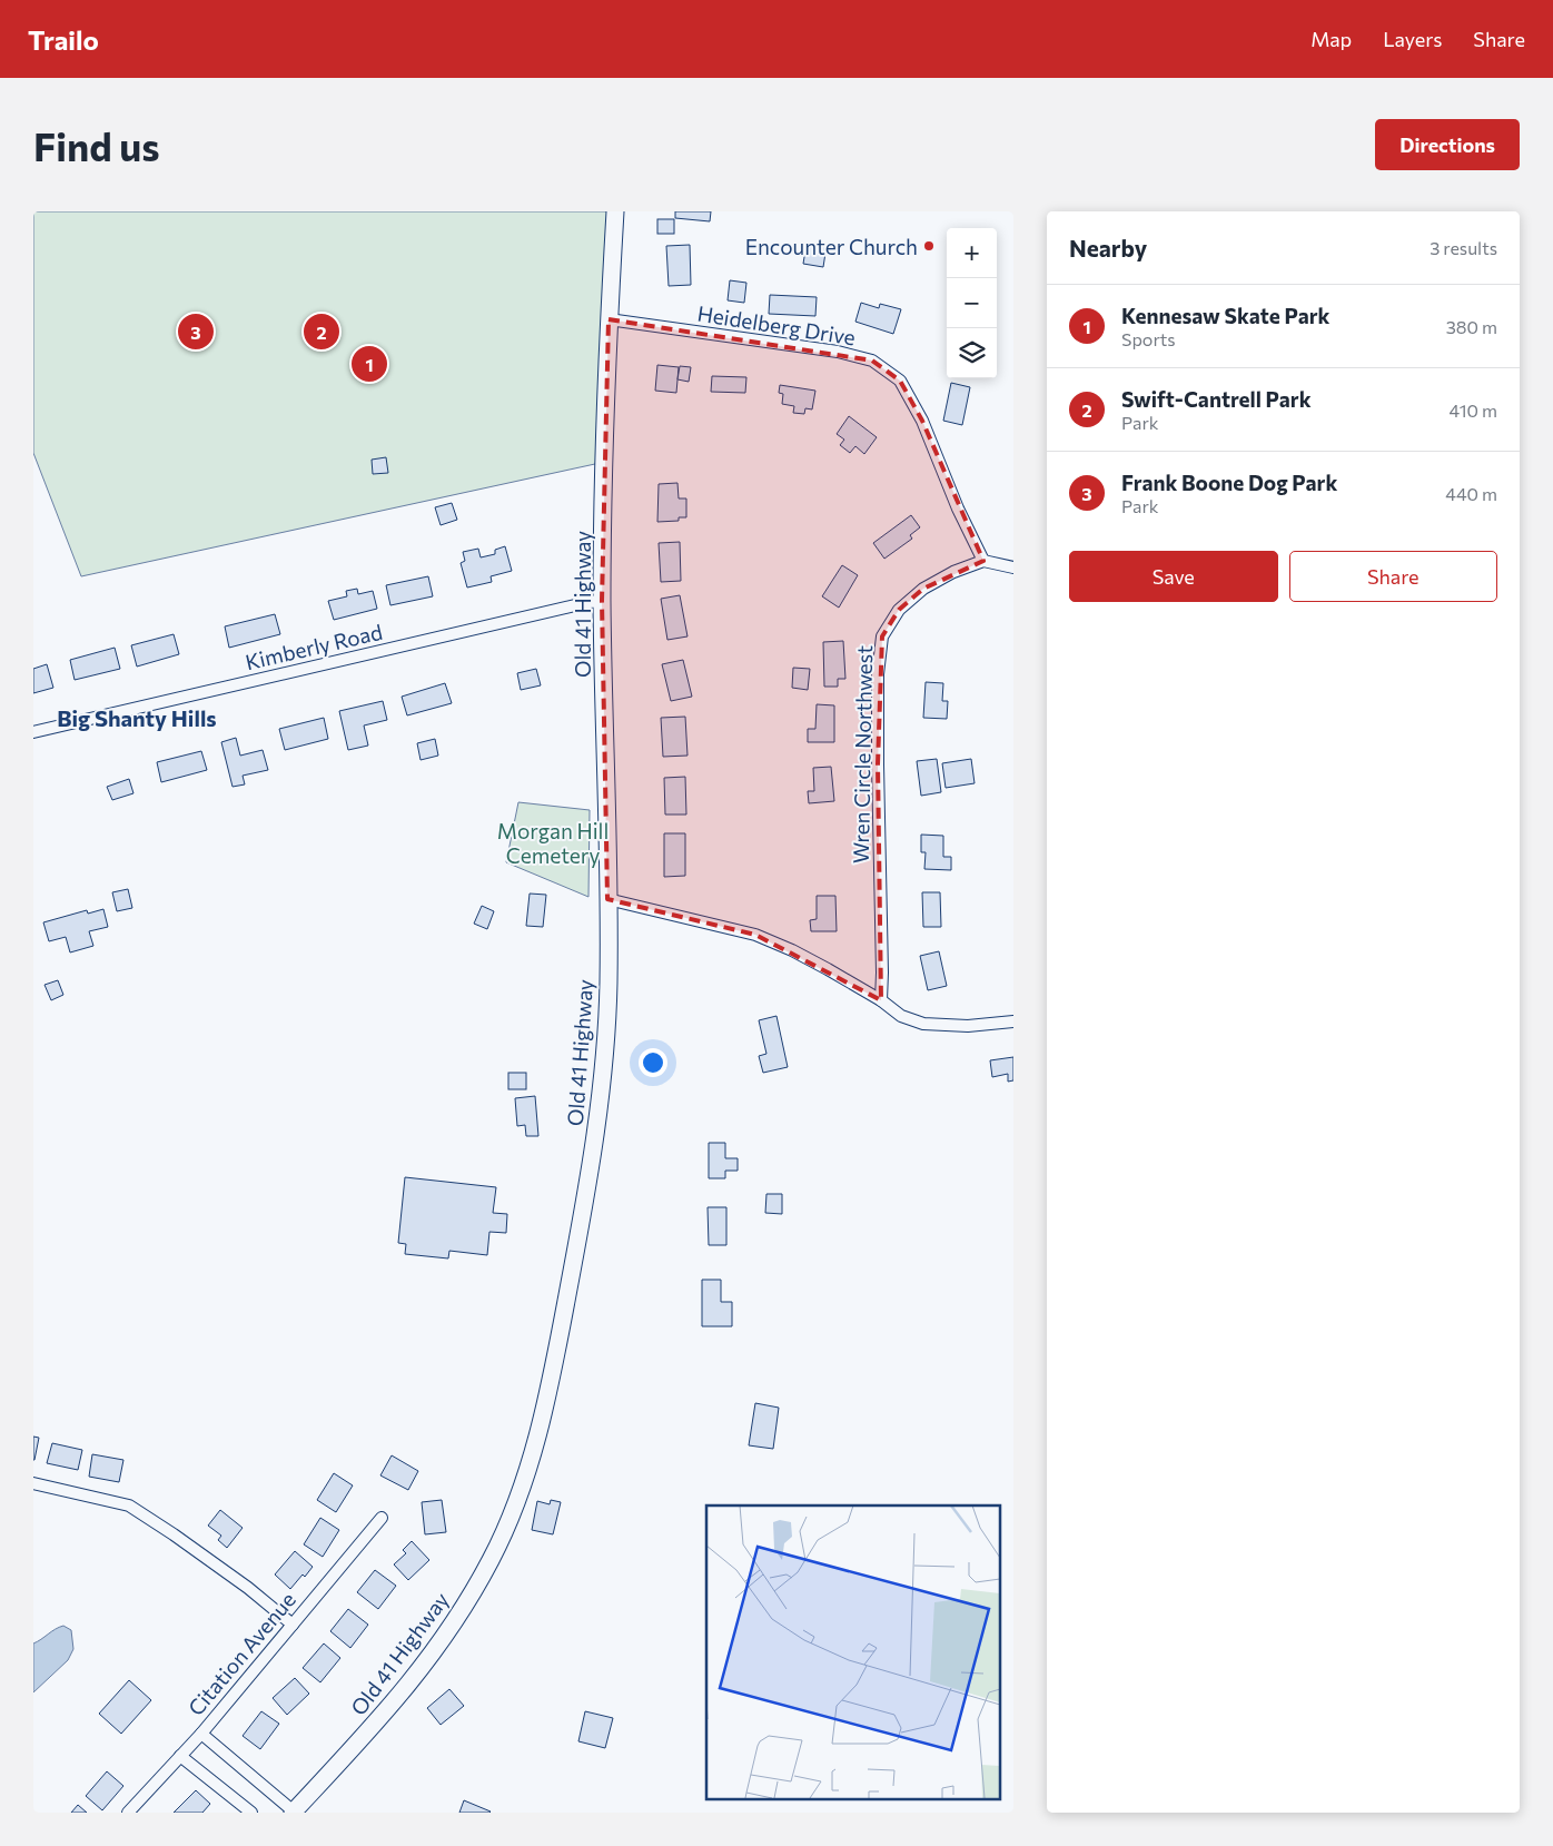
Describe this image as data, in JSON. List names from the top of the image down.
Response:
{
  "streets": {
    "main road": ["Old 41 Highway"],
    "street": [
      "Heidelberg Drive",
      "Kimberly Road",
      "Wren Circle Northwest",
      "Citation Avenue"
    ]
  },
  "crossings": [
    ["Heidelberg Drive", "Old 41 Highway"],
    ["Heidelberg Drive", "Wren Circle Northwest"],
    ["Old 41 Highway", "Kimberly Road"]
  ],
  "districts": ["Big Shanty Hills"],
  "parks": ["Morgan Hill Cemetery"],
  "places": ["Encounter Church"],
  "page": {
    "header": "Trailo",
    "nav": ["Map", "Layers", "Share"],
    "buttons": [
      "Directions",
      ["Save", "Share"]
    ],
    "title": "Find us",
    "heading": ["Nearby", "3 results"],
    "map_buttons": ["+", "−"],
    "list": [
      {
        "mark": "1",
        "name": "Kennesaw Skate Park",
        "note": "Sports",
        "value": "380 m"
      },
      {
        "mark": "2",
        "name": "Swift-Cantrell Park",
        "note": "Park",
        "value": "410 m"
      },
      {
        "mark": "3",
        "name": "Frank Boone Dog Park",
        "note": "Park",
        "value": "440 m"
      }
    ],
    "pins": ["2", "3", "1"]
  }
}
